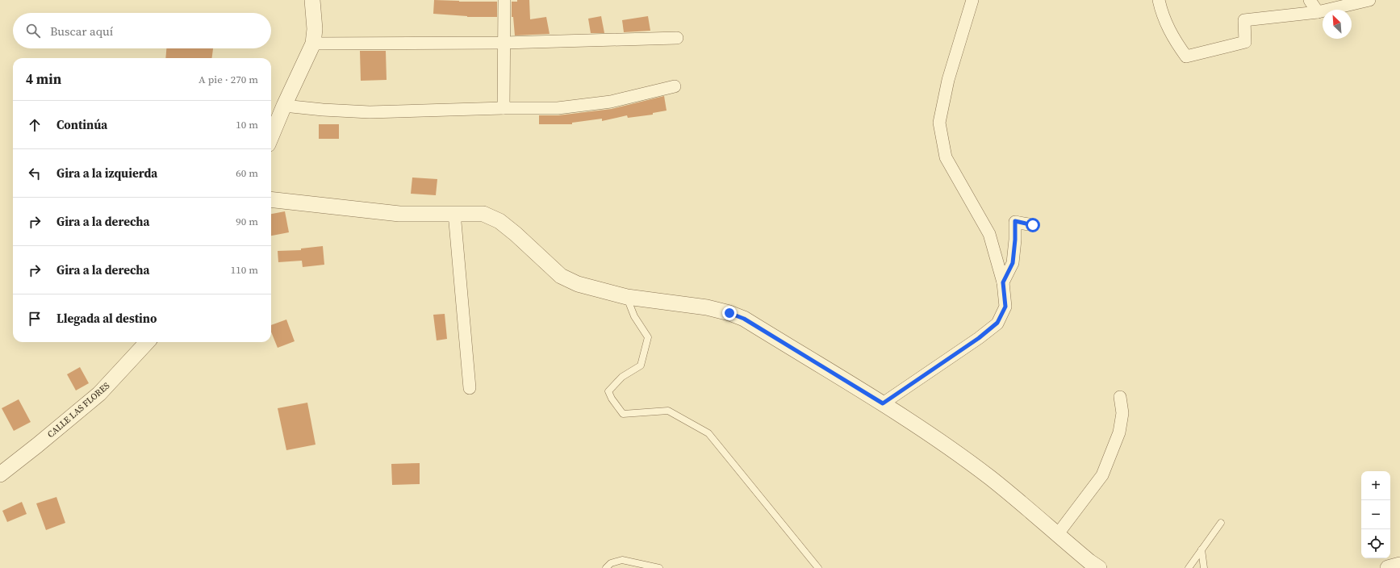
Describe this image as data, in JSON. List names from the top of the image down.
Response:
{
  "streets": {
    "street": ["CALLE LAS FLORES"]
  },
  "north": "top left",
  "page": {
    "search": "Buscar aquí",
    "heading": ["4 min", "A pie · 270 m"],
    "list": [
      ["Continúa", "10 m"],
      ["Gira a la izquierda", "60 m"],
      ["Gira a la derecha", "90 m"],
      ["Gira a la derecha", "110 m"],
      "Llegada al destino"
    ],
    "map_buttons": ["+", "−"]
  }
}
